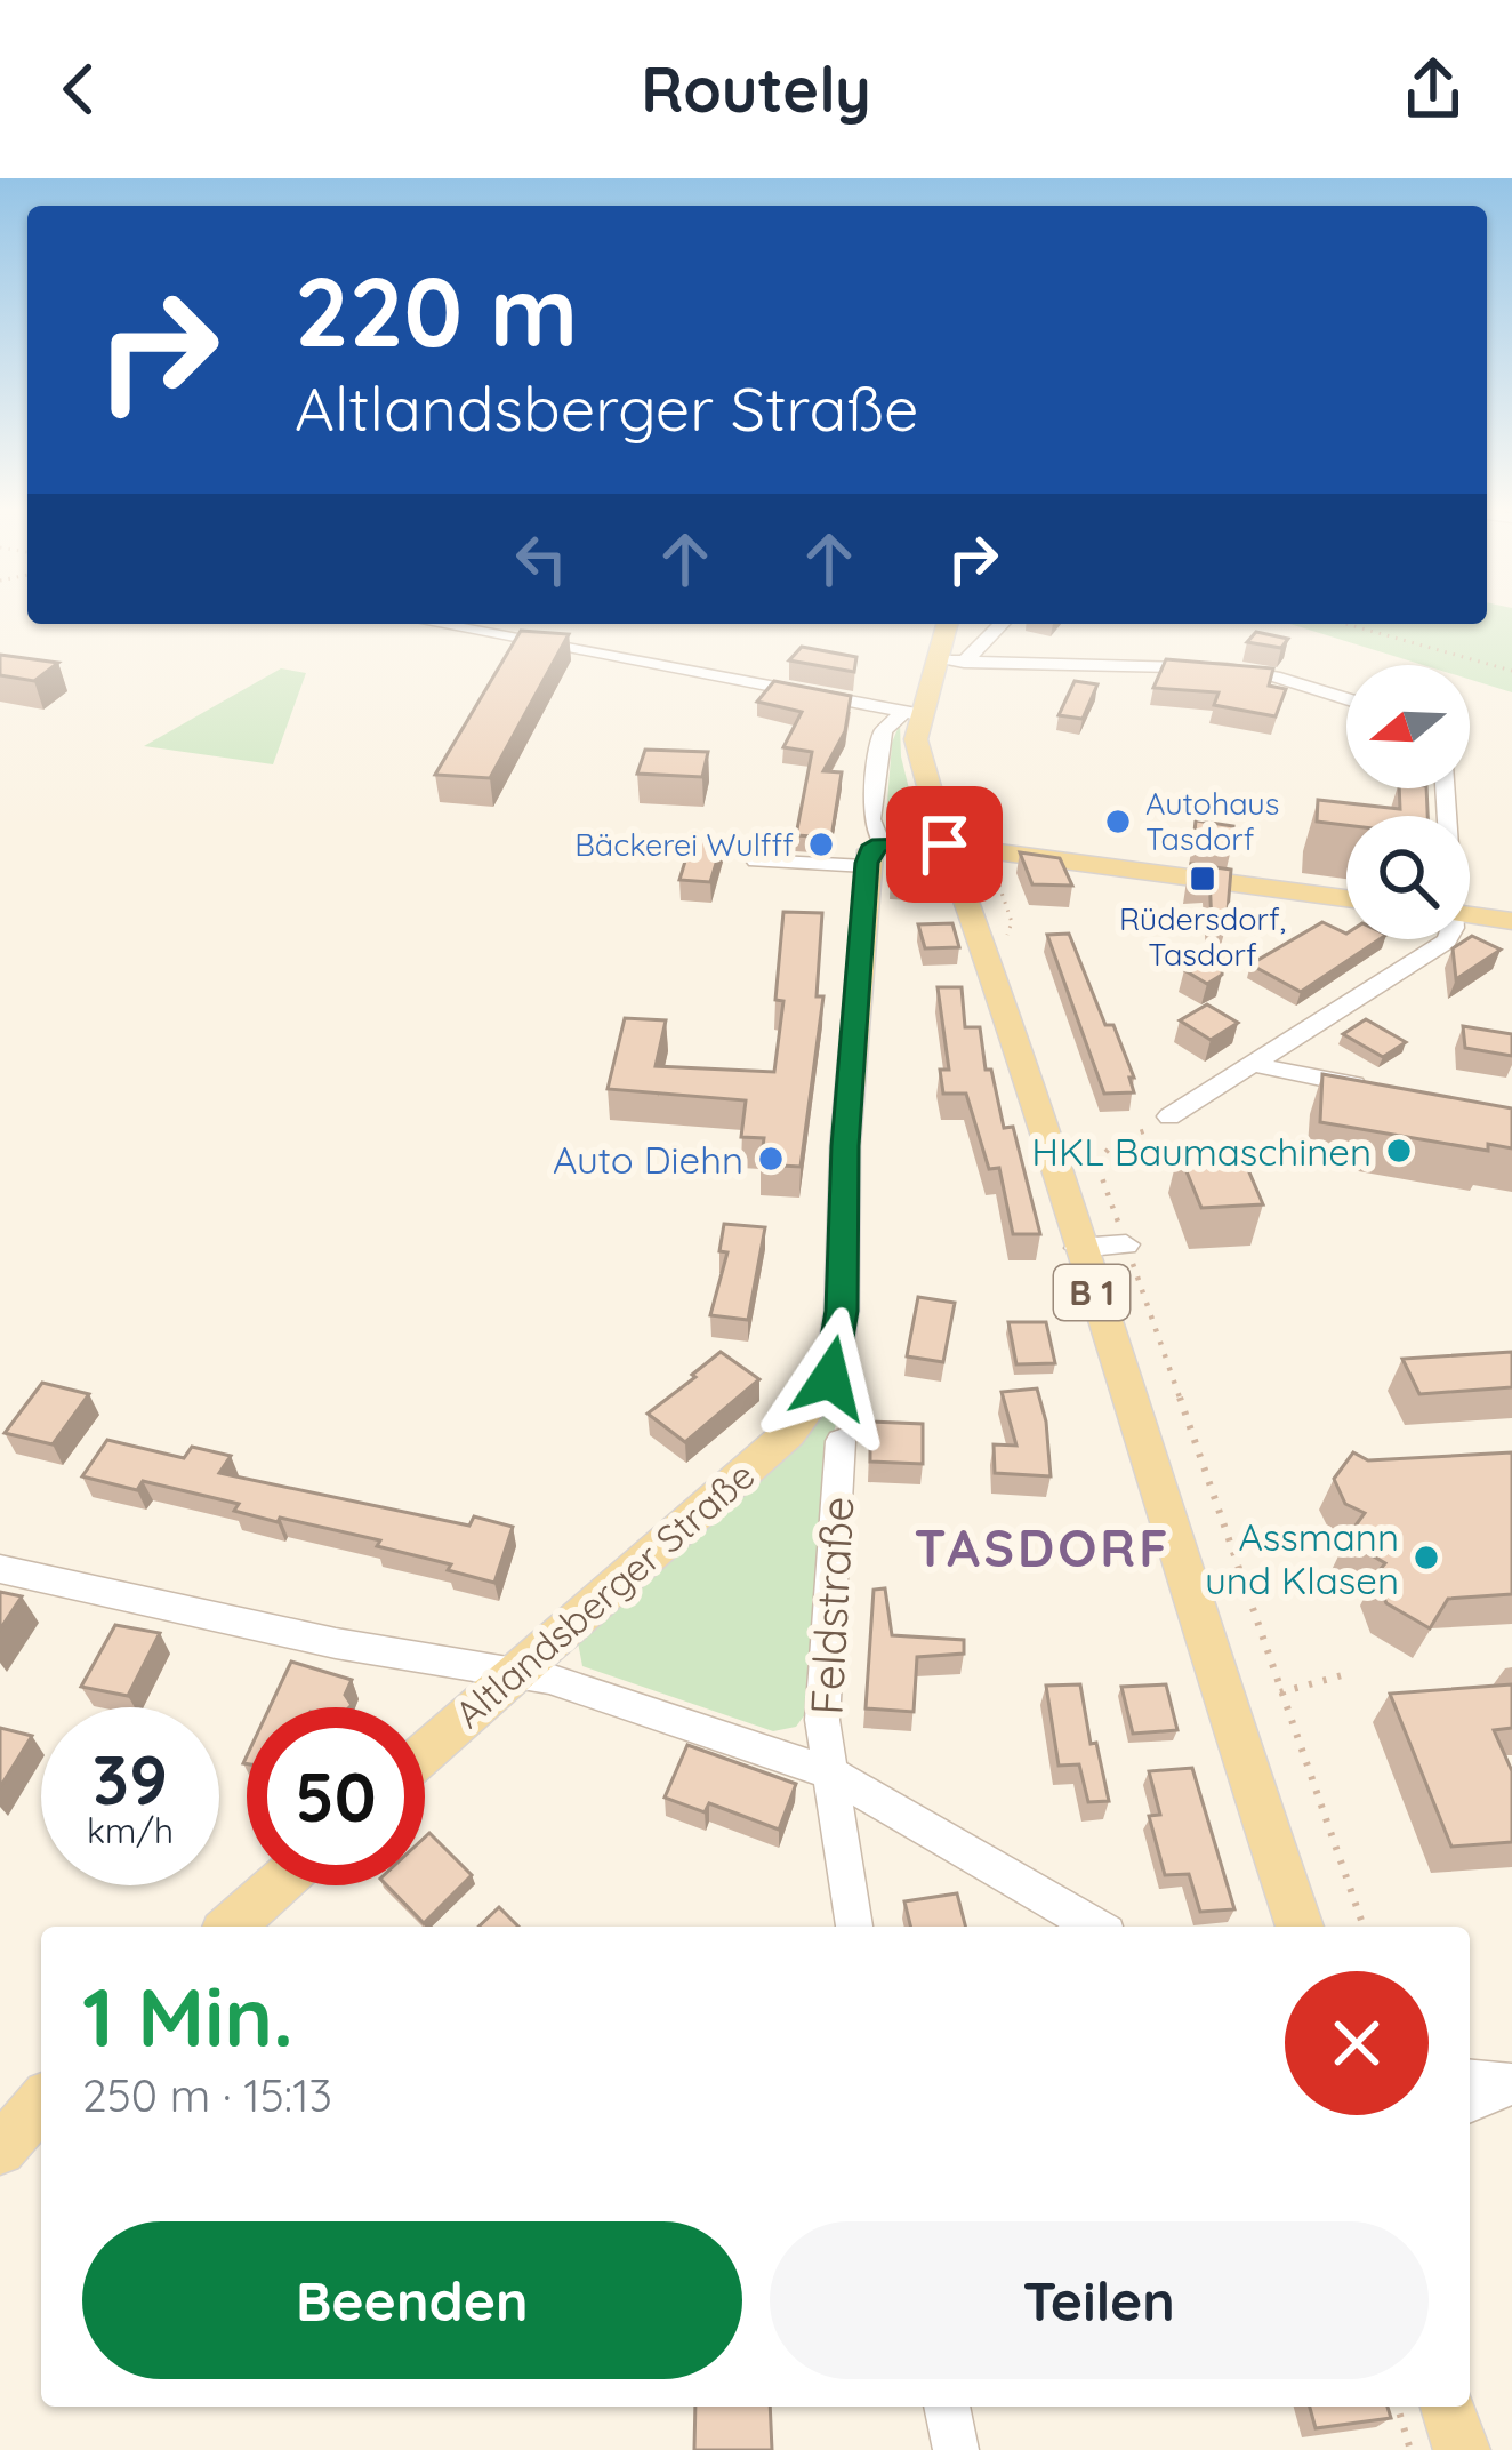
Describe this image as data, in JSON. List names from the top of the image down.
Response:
{
  "streets": {
    "main road": ["B 1", "Altlandsberger Straße"],
    "street": ["Feldstraße"]
  },
  "crossings": [
    ["B 1", "Altlandsberger Straße"]
  ],
  "districts": ["TASDORF"],
  "places": {
    "other": [
      "Autohaus Tasdorf",
      "Bäckerei Wulfff",
      "HKL Baumaschinen",
      "Auto Diehn",
      "Assmann und Klasen"
    ],
    "transit": ["Rüdersdorf, Tasdorf"]
  },
  "north": "left",
  "page": {
    "header": "Routely",
    "turn": ["220 m", "Altlandsberger Straße"],
    "speed": "39 km/h",
    "limit": "50",
    "heading": ["1 Min.", "250 m · 15:13"],
    "buttons": ["Beenden", "Teilen"]
  }
}
